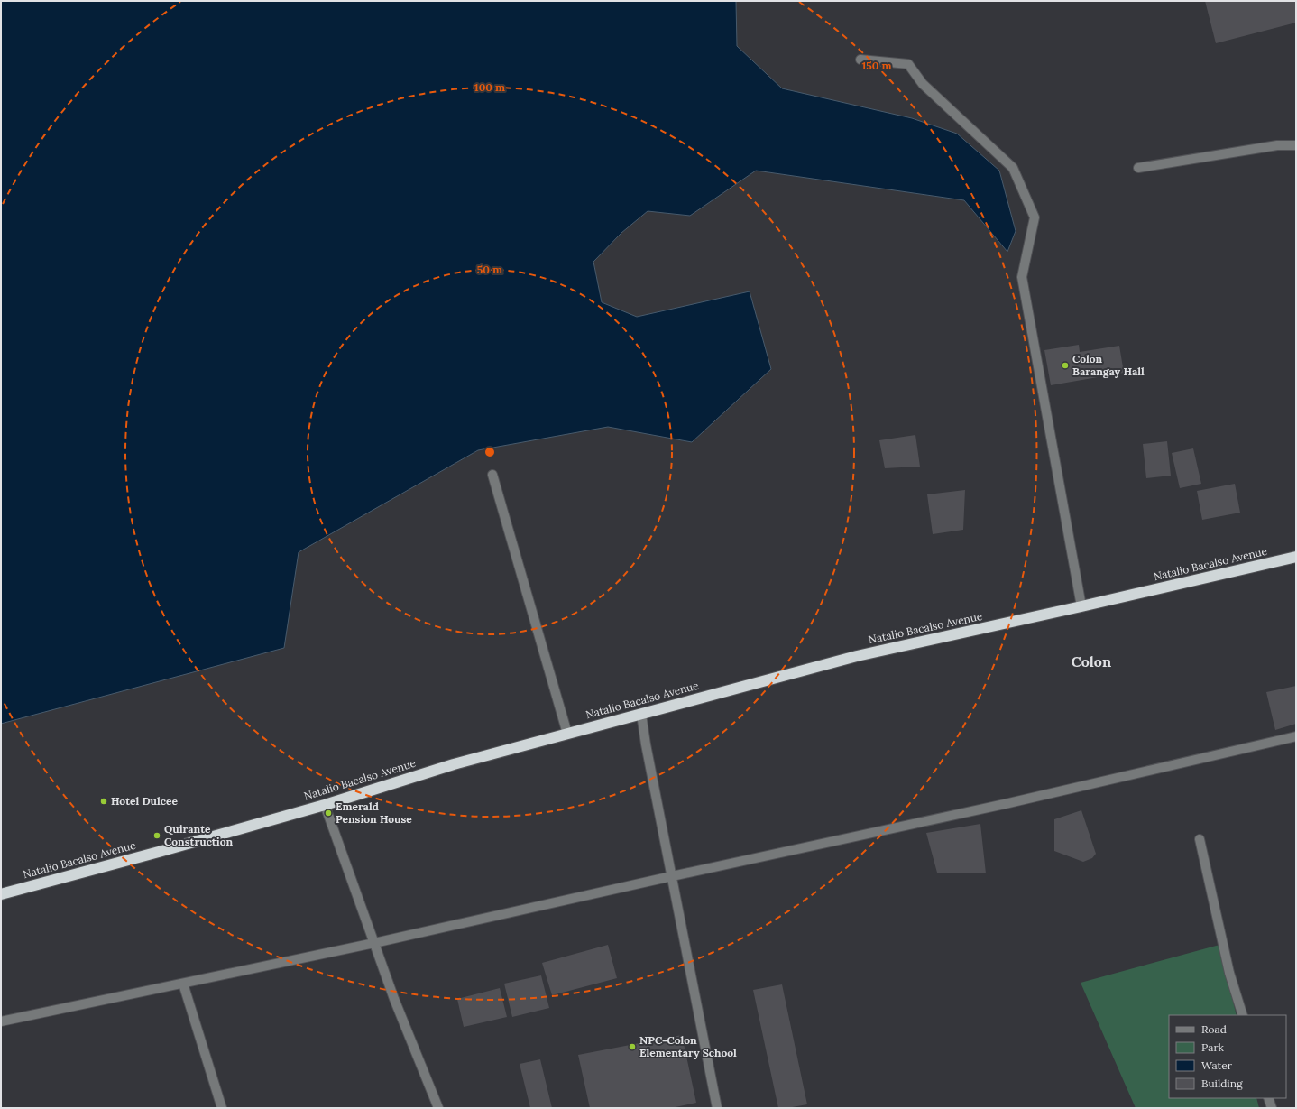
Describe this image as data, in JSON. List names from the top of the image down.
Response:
{
  "streets": {
    "highway": ["Natalio Bacalso Avenue"]
  },
  "districts": ["Colon"],
  "places": [
    "Colon Barangay Hall",
    "Hotel Dulcee",
    "Emerald Pension House",
    "Quirante Construction",
    "NPC-Colon Elementary School"
  ],
  "legend": [
    "Road",
    "Park",
    "Water",
    "Building"
  ],
  "rings": ["150 m", "100 m", "50 m"]
}
